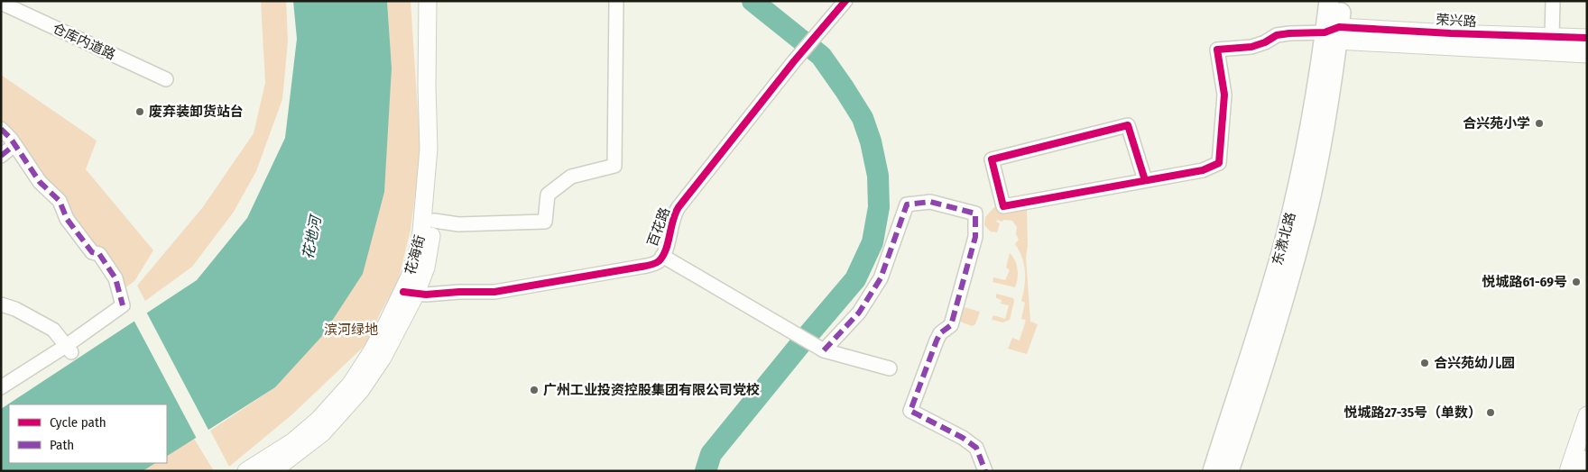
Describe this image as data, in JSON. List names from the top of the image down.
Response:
{
  "streets": {
    "main road": ["东漖北路"],
    "street": [
      "荣兴路",
      "仓库内道路",
      "百花路",
      "花海街"
    ]
  },
  "crossings": [
    ["荣兴路", "东漖北路"],
    ["百花路", "花海街"]
  ],
  "water": ["花地河"],
  "parks": ["滨河绿地"],
  "places": [
    "废弃装卸货站台",
    "合兴苑小学",
    "悦城路61-69号",
    "合兴苑幼儿园",
    "广州工业投资控股集团有限公司党校",
    "悦城路27-35号（单数）"
  ],
  "legend": ["Cycle path", "Path"]
}
